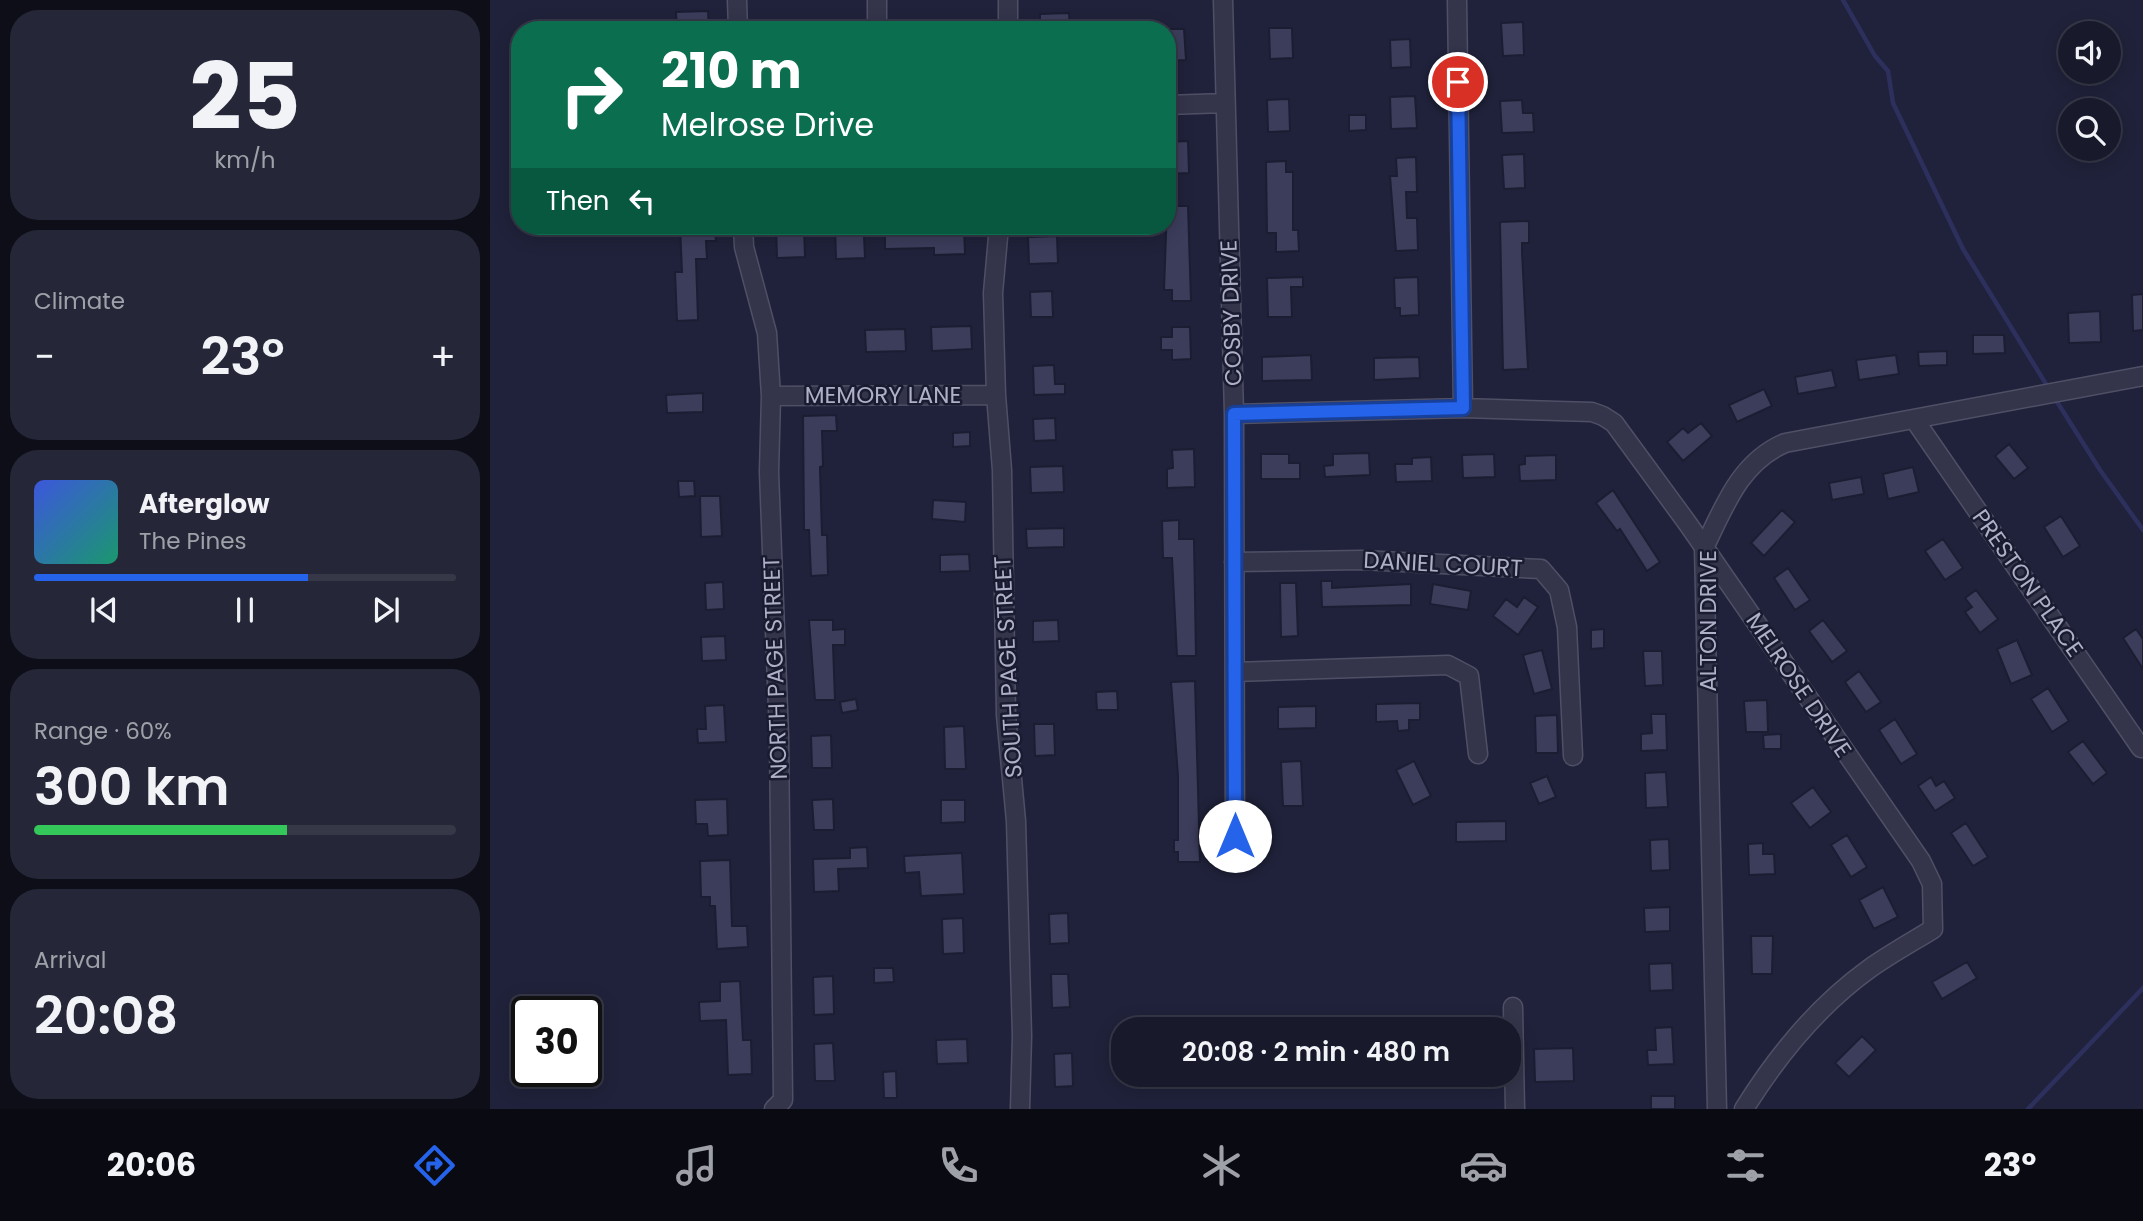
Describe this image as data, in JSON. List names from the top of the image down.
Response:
{
  "streets": {
    "street": [
      "COSBY DRIVE",
      "MEMORY LANE",
      "DANIEL COURT",
      "PRESTON PLACE",
      "ALTON DRIVE",
      "SOUTH PAGE STREET",
      "NORTH PAGE STREET",
      "MELROSE DRIVE"
    ]
  },
  "crossings": [
    ["COSBY DRIVE", "DANIEL COURT"],
    ["COSBY DRIVE", "MELROSE DRIVE"],
    ["MEMORY LANE", "SOUTH PAGE STREET"],
    ["MEMORY LANE", "NORTH PAGE STREET"],
    ["PRESTON PLACE", "ALTON DRIVE"],
    ["ALTON DRIVE", "MELROSE DRIVE"]
  ],
  "page": {
    "tile": [
      ["25", "km/h"],
      "Climate",
      ["Range · 60%", "300 km"],
      ["Arrival", "20:08"]
    ],
    "turn": ["210 m", "Melrose Drive"],
    "then": "Then",
    "heat": ["−", "23°", "+"],
    "song": ["Afterglow", "The Pines"],
    "limit": "30",
    "trip": "20:08 · 2 min · 480 m",
    "tabs": ["20:06", "23°"]
  }
}
